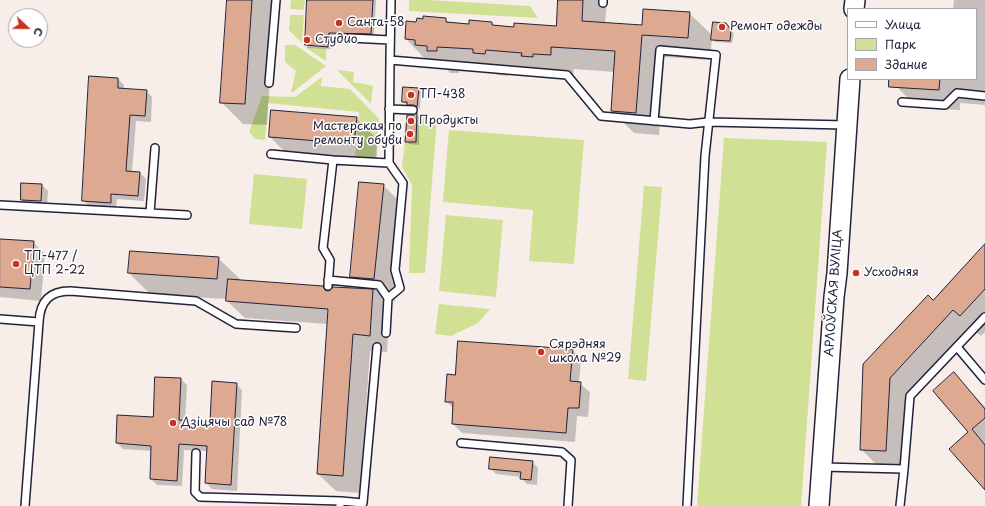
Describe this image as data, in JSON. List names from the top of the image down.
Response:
{
  "streets": {
    "street": ["АРЛОЎСКАЯ ВУЛІЦА"]
  },
  "places": [
    "Санта-58",
    "Ремонт одежды",
    "Студио",
    "ТП-438",
    "Продукты",
    "Мастерская по ремонту обуви",
    "ТП-477 / ЦТП 2-22",
    "Усходняя",
    "Сярэдняя школа №29",
    "Дзіцячы сад №78"
  ],
  "legend": ["Улица", "Парк", "Здание"],
  "north": "right"
}
